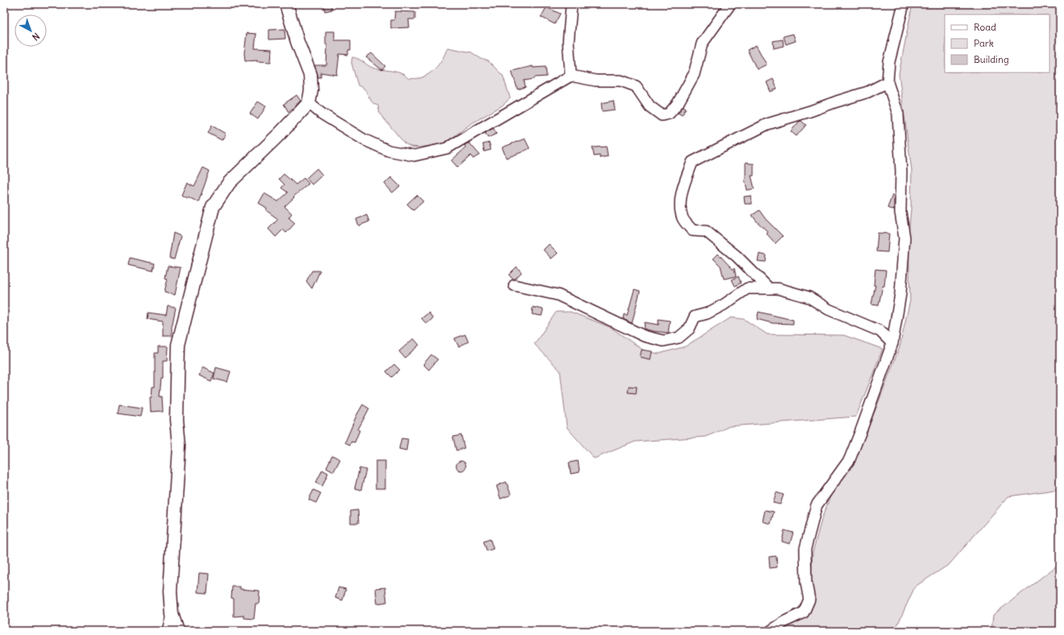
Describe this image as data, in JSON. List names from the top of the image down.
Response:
{
  "legend": ["Road", "Park", "Building"],
  "north": "bottom right"
}
